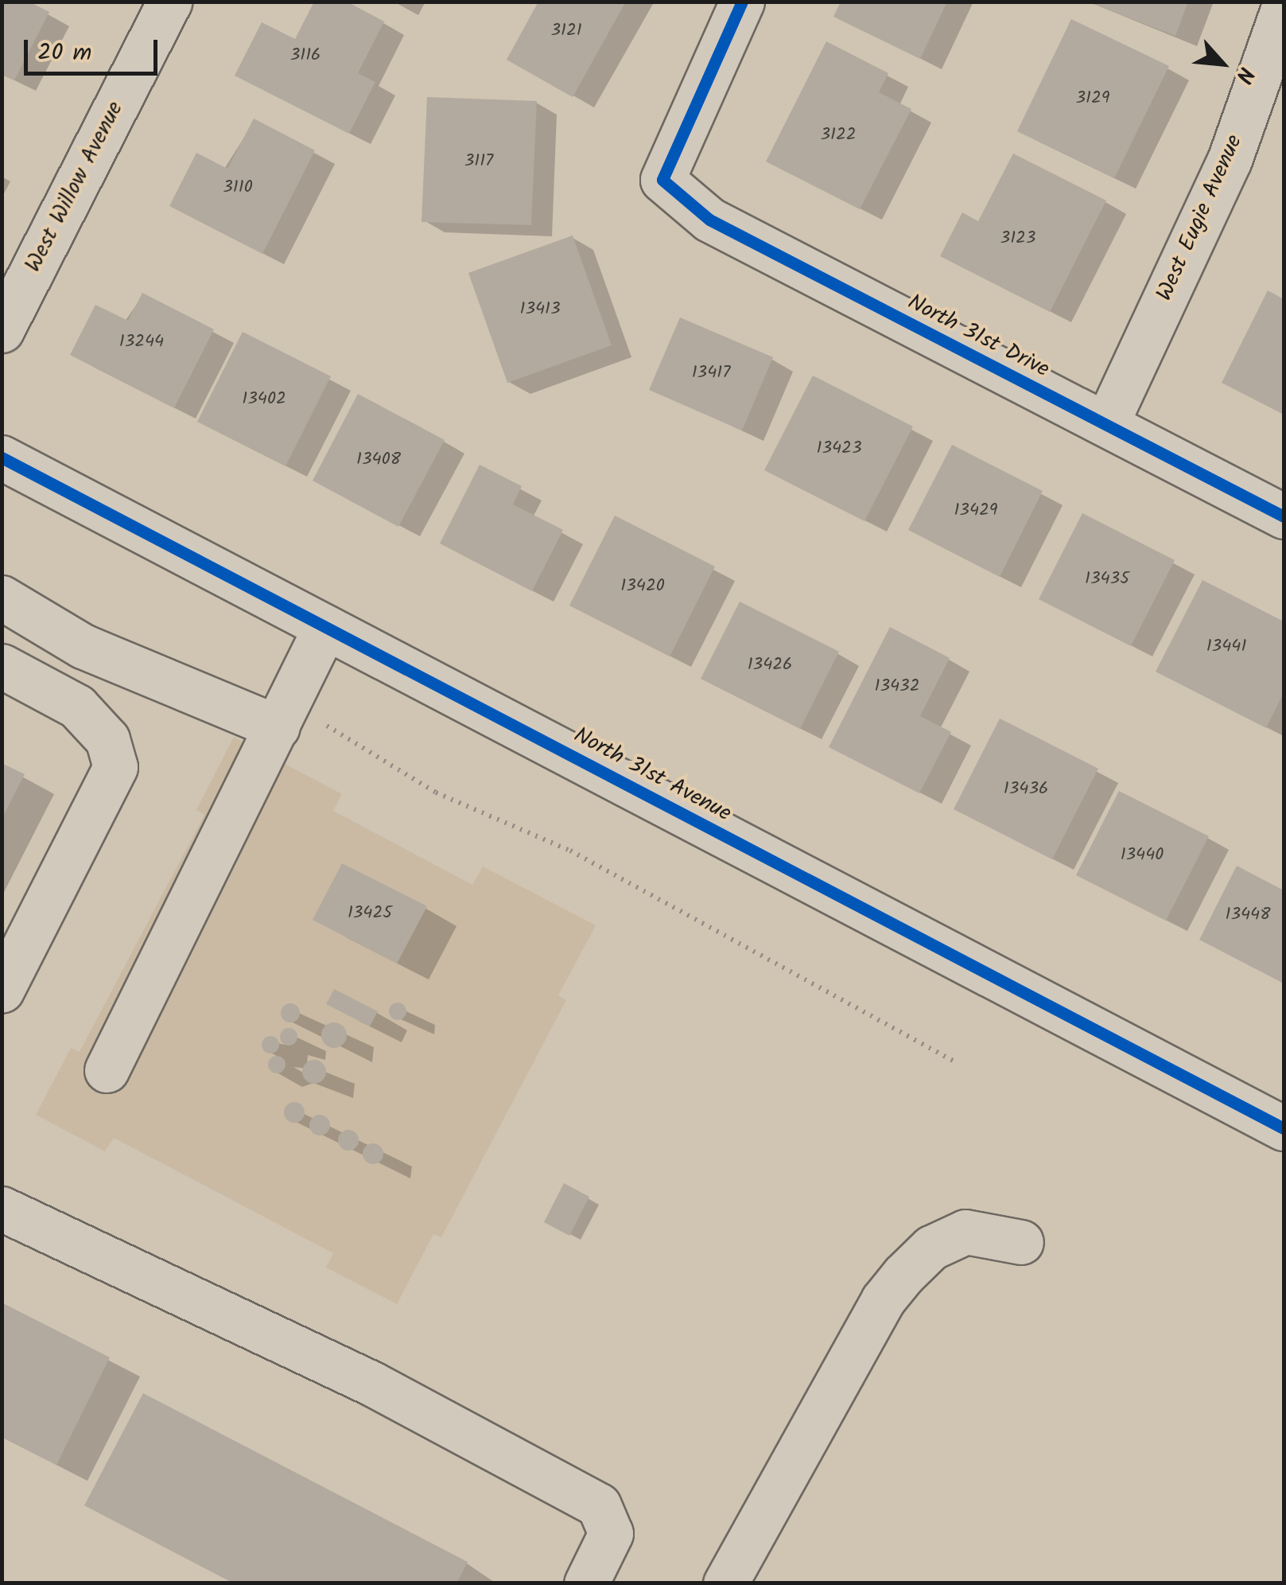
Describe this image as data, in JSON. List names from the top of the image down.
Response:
{
  "streets": {
    "street": [
      "West Willow Avenue",
      "West Eugie Avenue",
      "North 31st Drive",
      "North 31st Avenue"
    ]
  },
  "crossings": [
    ["West Eugie Avenue", "North 31st Drive"]
  ],
  "house_numbers": [
    "3121",
    "3116",
    "3129",
    "3122",
    "3117",
    "3110",
    "3123",
    "13413",
    "13244",
    "13417",
    "13402",
    "13423",
    "13408",
    "13429",
    "13435",
    "13420",
    "13441",
    "13426",
    "13432",
    "13436",
    "13440",
    "13425",
    "13448"
  ],
  "scale_bar": "20 m",
  "north": "bottom right"
}
